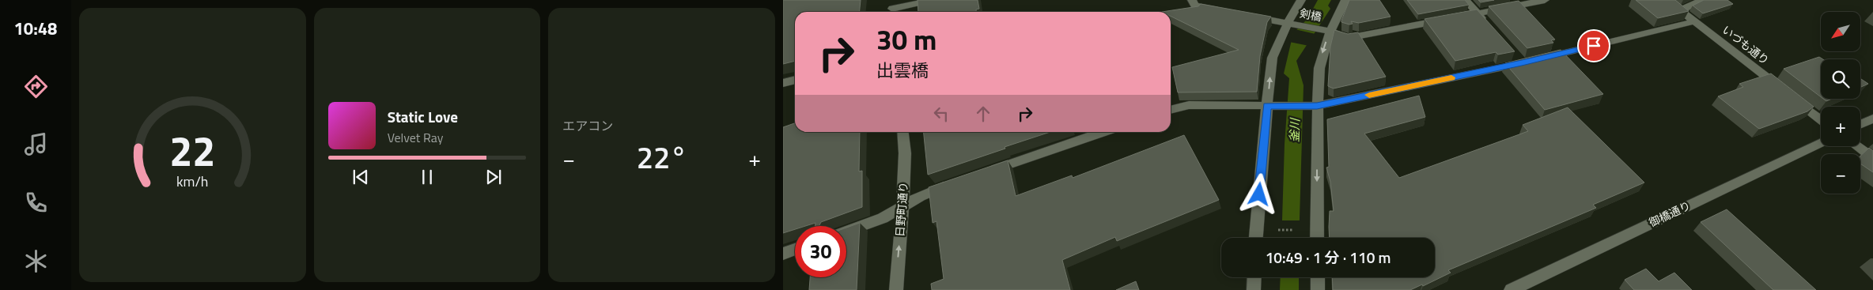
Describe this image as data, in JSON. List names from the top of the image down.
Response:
{
  "streets": {
    "street": [
      "剣橋",
      "いづも通り",
      "日野町通り",
      "御橋通り"
    ]
  },
  "one_way": ["日野町通り"],
  "water": ["釜川"],
  "north": "bottom left",
  "page": {
    "tabs": "10:48",
    "tile": "エアコン",
    "map_buttons": ["+", "−"],
    "turn": ["30 m", "出雲橋"],
    "song": ["Static Love", "Velvet Ray"],
    "heat": ["−", "22°", "+"],
    "limit": "30",
    "trip": "10:49 · 1 分 · 110 m",
    "gauge": ["22", "km/h"]
  }
}
